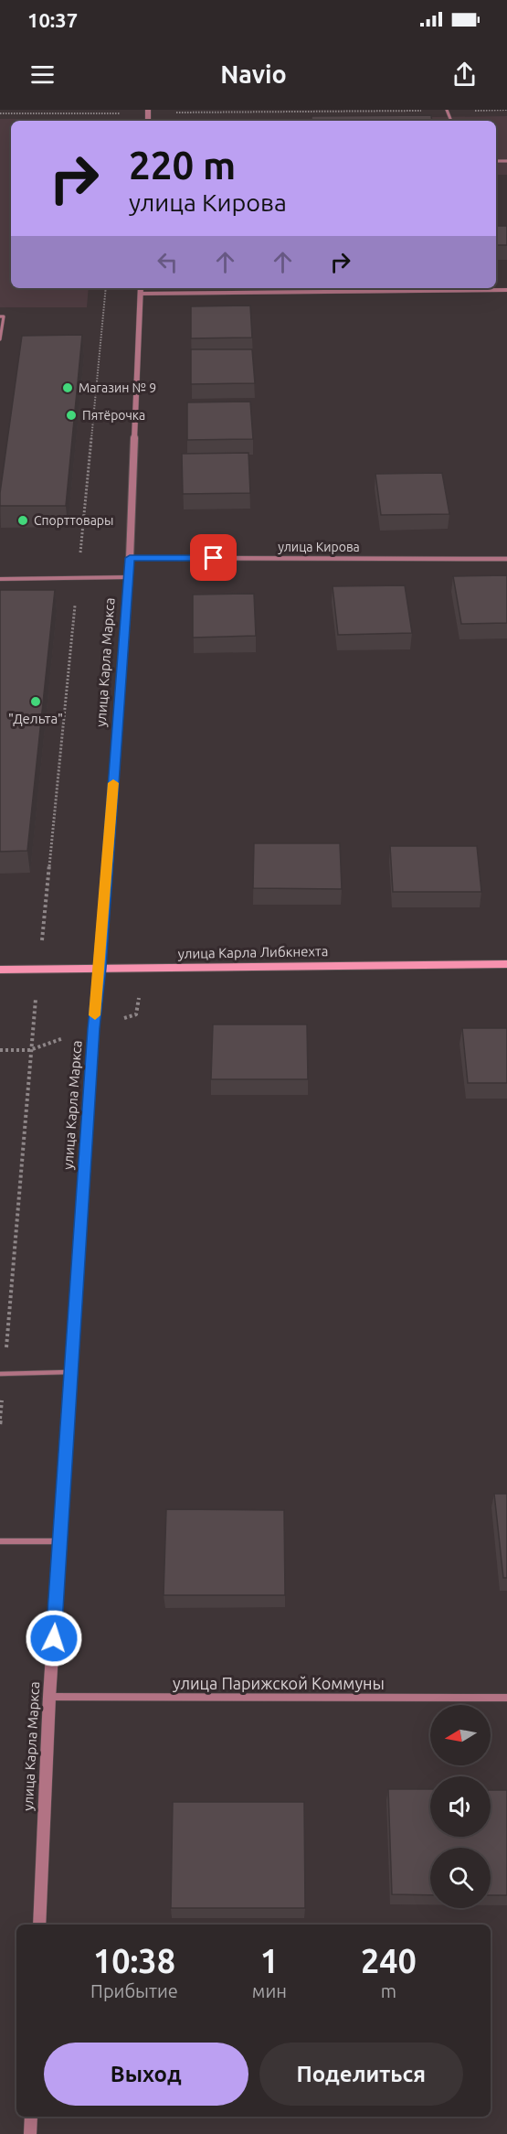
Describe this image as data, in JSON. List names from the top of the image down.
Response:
{
  "streets": {
    "main road": ["улица Карла Либкнехта"],
    "street": ["улица Кирова", "улица Карла Маркса", "улица Парижской Коммуны"]
  },
  "crossings": [
    ["улица Кирова", "улица Карла Маркса"],
    ["улица Карла Маркса", "улица Карла Либкнехта"],
    ["улица Карла Маркса", "улица Парижской Коммуны"]
  ],
  "places": [
    "Магазин № 9",
    "Пятёрочка",
    "Спорттовары",
    "\"Дельта\""
  ],
  "north": "left",
  "page": {
    "status": "10:37",
    "header": "Navio",
    "turn": ["220 m", "улица Кирова"],
    "eta": [
      "10:38",
      "Прибытие",
      "1",
      "мин",
      "240",
      "m"
    ],
    "buttons": ["Выход", "Поделиться"]
  }
}
